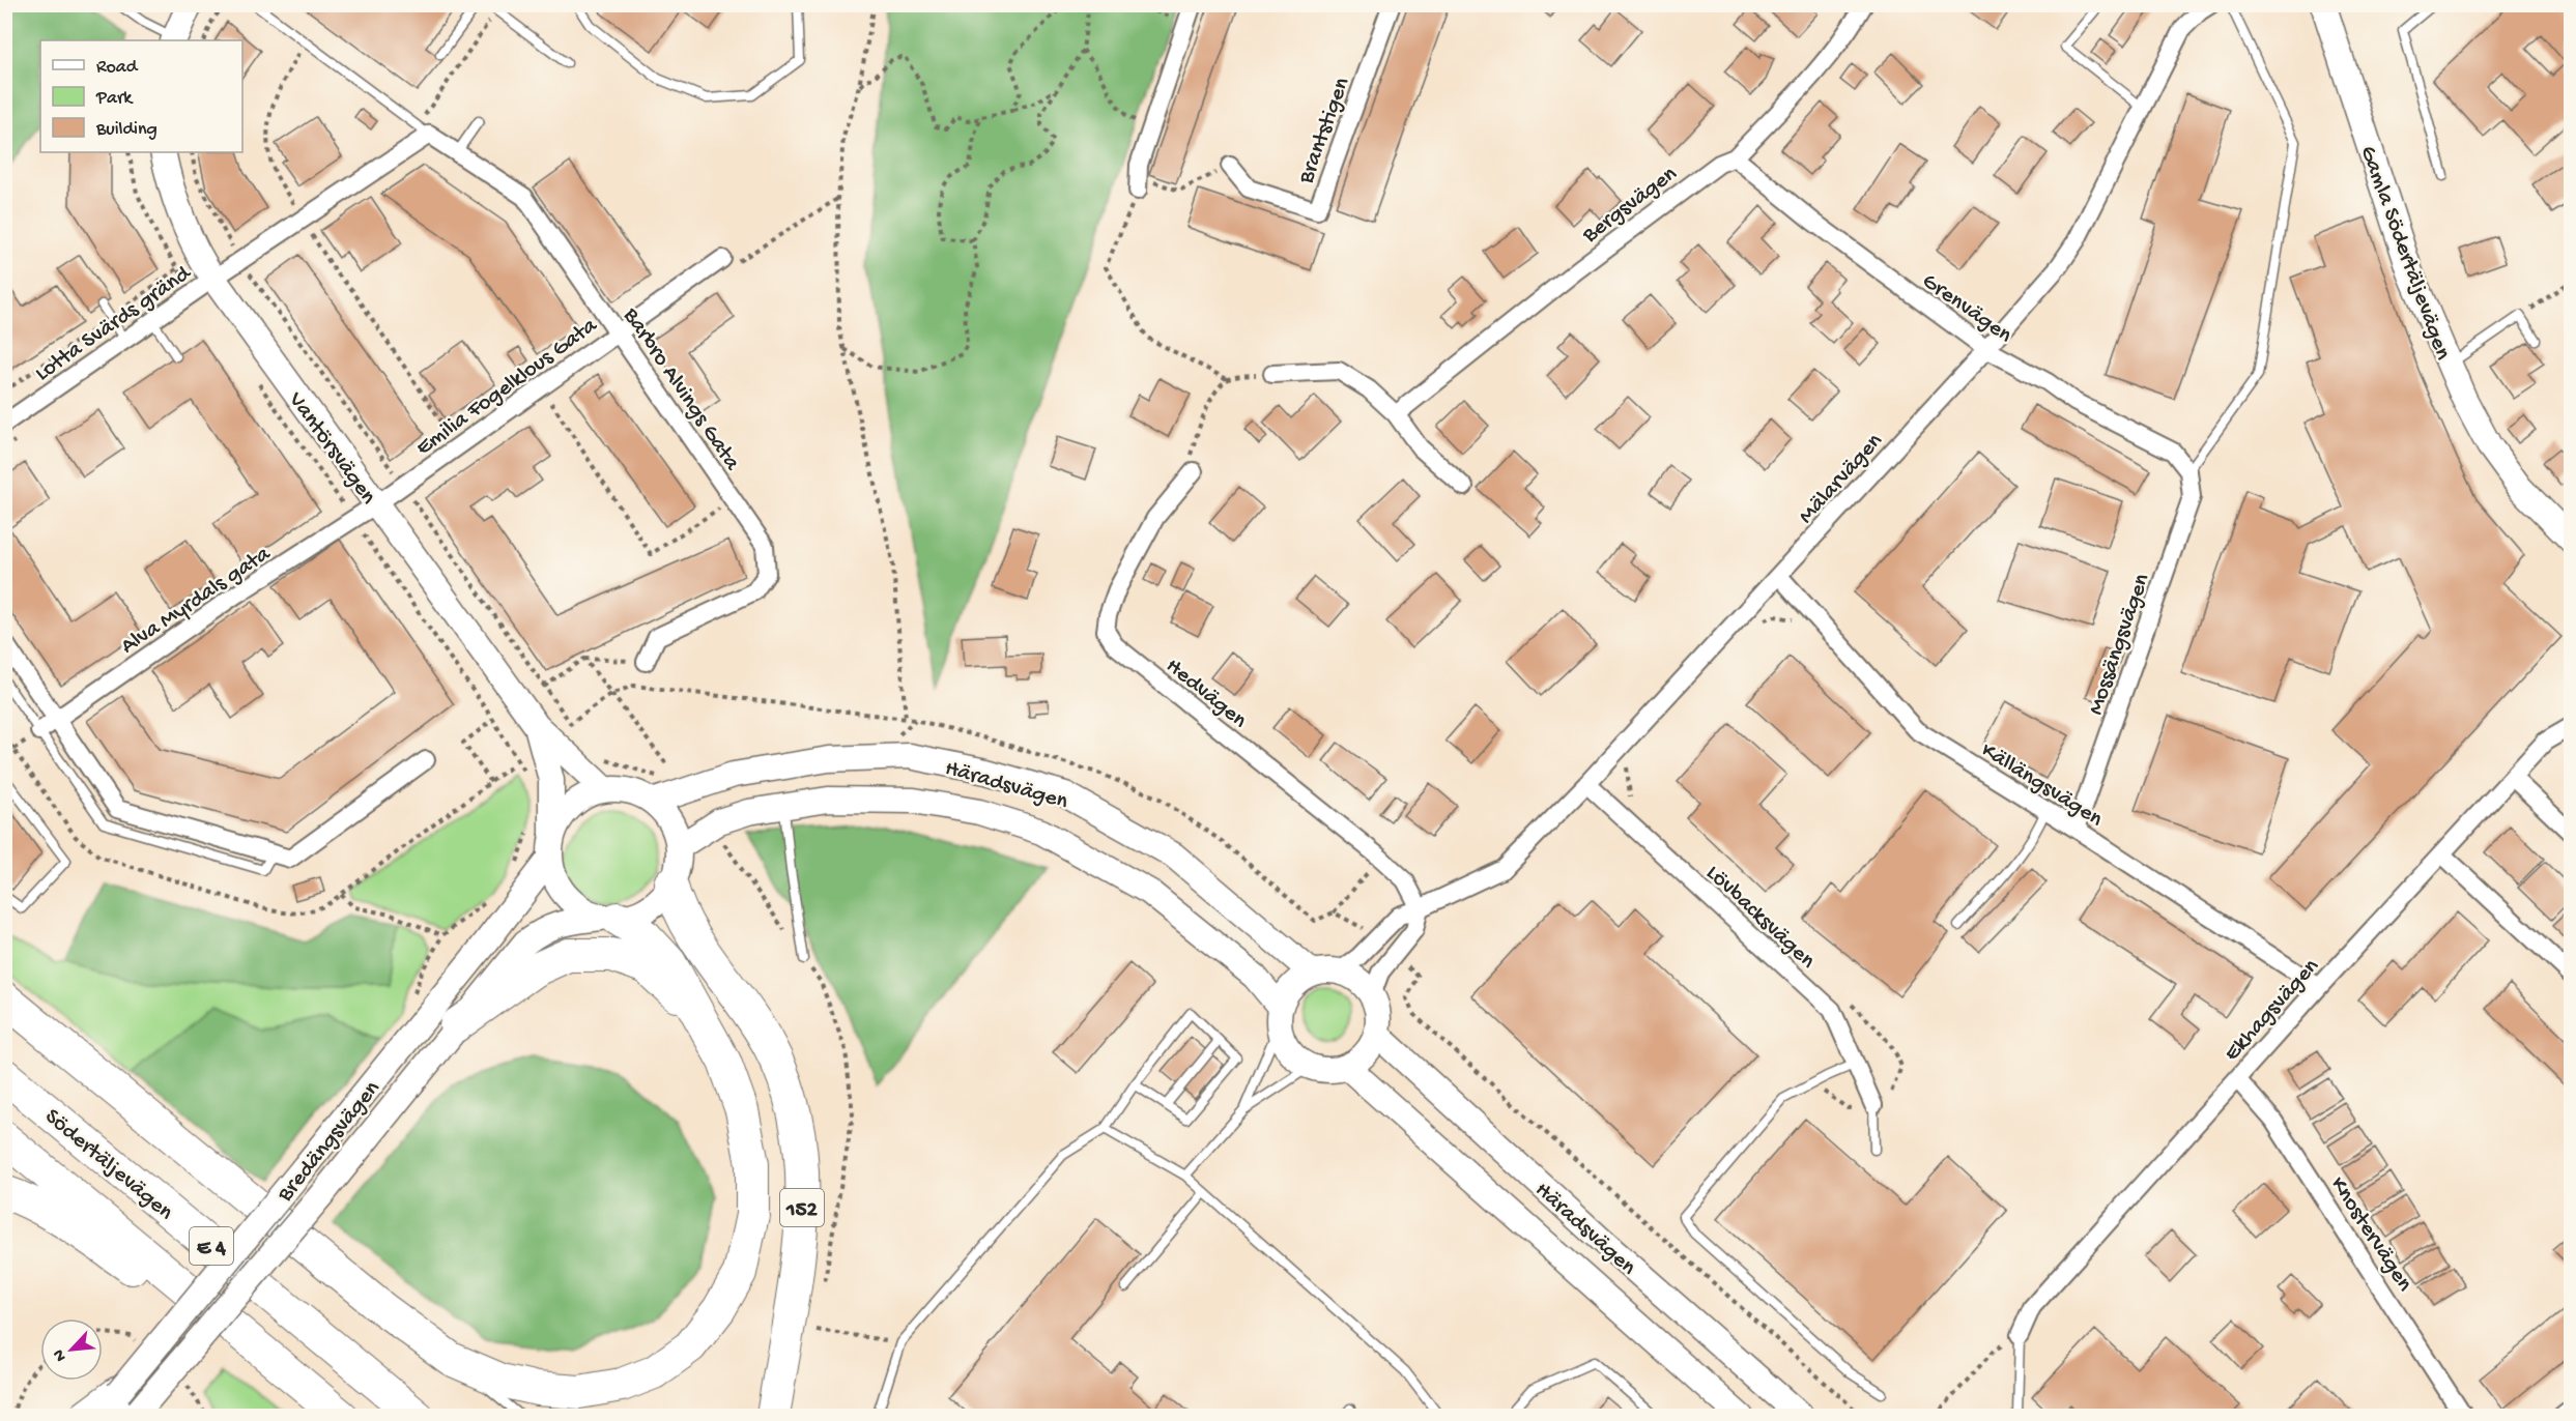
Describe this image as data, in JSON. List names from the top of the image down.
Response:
{
  "streets": {
    "highway": ["Södertäljevägen", "152", "E 4"],
    "main road": [
      "Gamla Södertäljevägen",
      "Vantörsvägen",
      "Häradsvägen",
      "Bredängsvägen"
    ],
    "street": [
      "Brantstigen",
      "Bergsvägen",
      "Grenvägen",
      "Lotta Svärds gränd",
      "Emilia Fogelklous Gata",
      "Barbro Alvings Gata",
      "Mälarvägen",
      "Alva Myrdals gata",
      "Mossängsvägen",
      "Hedvägen",
      "Källängsvägen",
      "Lövbacksvägen",
      "Ekhagsvägen",
      "Knostervägen"
    ]
  },
  "crossings": [
    ["Bergsvägen", "Grenvägen"],
    ["Grenvägen", "Mälarvägen"],
    ["Grenvägen", "Mossängsvägen"],
    ["Lotta Svärds gränd", "Vantörsvägen"],
    ["Emilia Fogelklous Gata", "Barbro Alvings Gata"],
    ["Emilia Fogelklous Gata", "Vantörsvägen"],
    ["Emilia Fogelklous Gata", "Alva Myrdals gata"],
    ["Vantörsvägen", "Alva Myrdals gata"],
    ["Vantörsvägen", "Häradsvägen"],
    ["Vantörsvägen", "Bredängsvägen"],
    ["Vantörsvägen", "152"],
    ["Mälarvägen", "Hedvägen"],
    ["Mälarvägen", "Häradsvägen"],
    ["Mälarvägen", "Källängsvägen"],
    ["Mälarvägen", "Lövbacksvägen"],
    ["Mossängsvägen", "Källängsvägen"],
    ["Häradsvägen", "Bredängsvägen"],
    ["Häradsvägen", "152"],
    ["Källängsvägen", "Ekhagsvägen"],
    ["Ekhagsvägen", "Knostervägen"],
    ["Bredängsvägen", "152"]
  ],
  "legend": ["Road", "Park", "Building"],
  "north": "bottom left"
}
